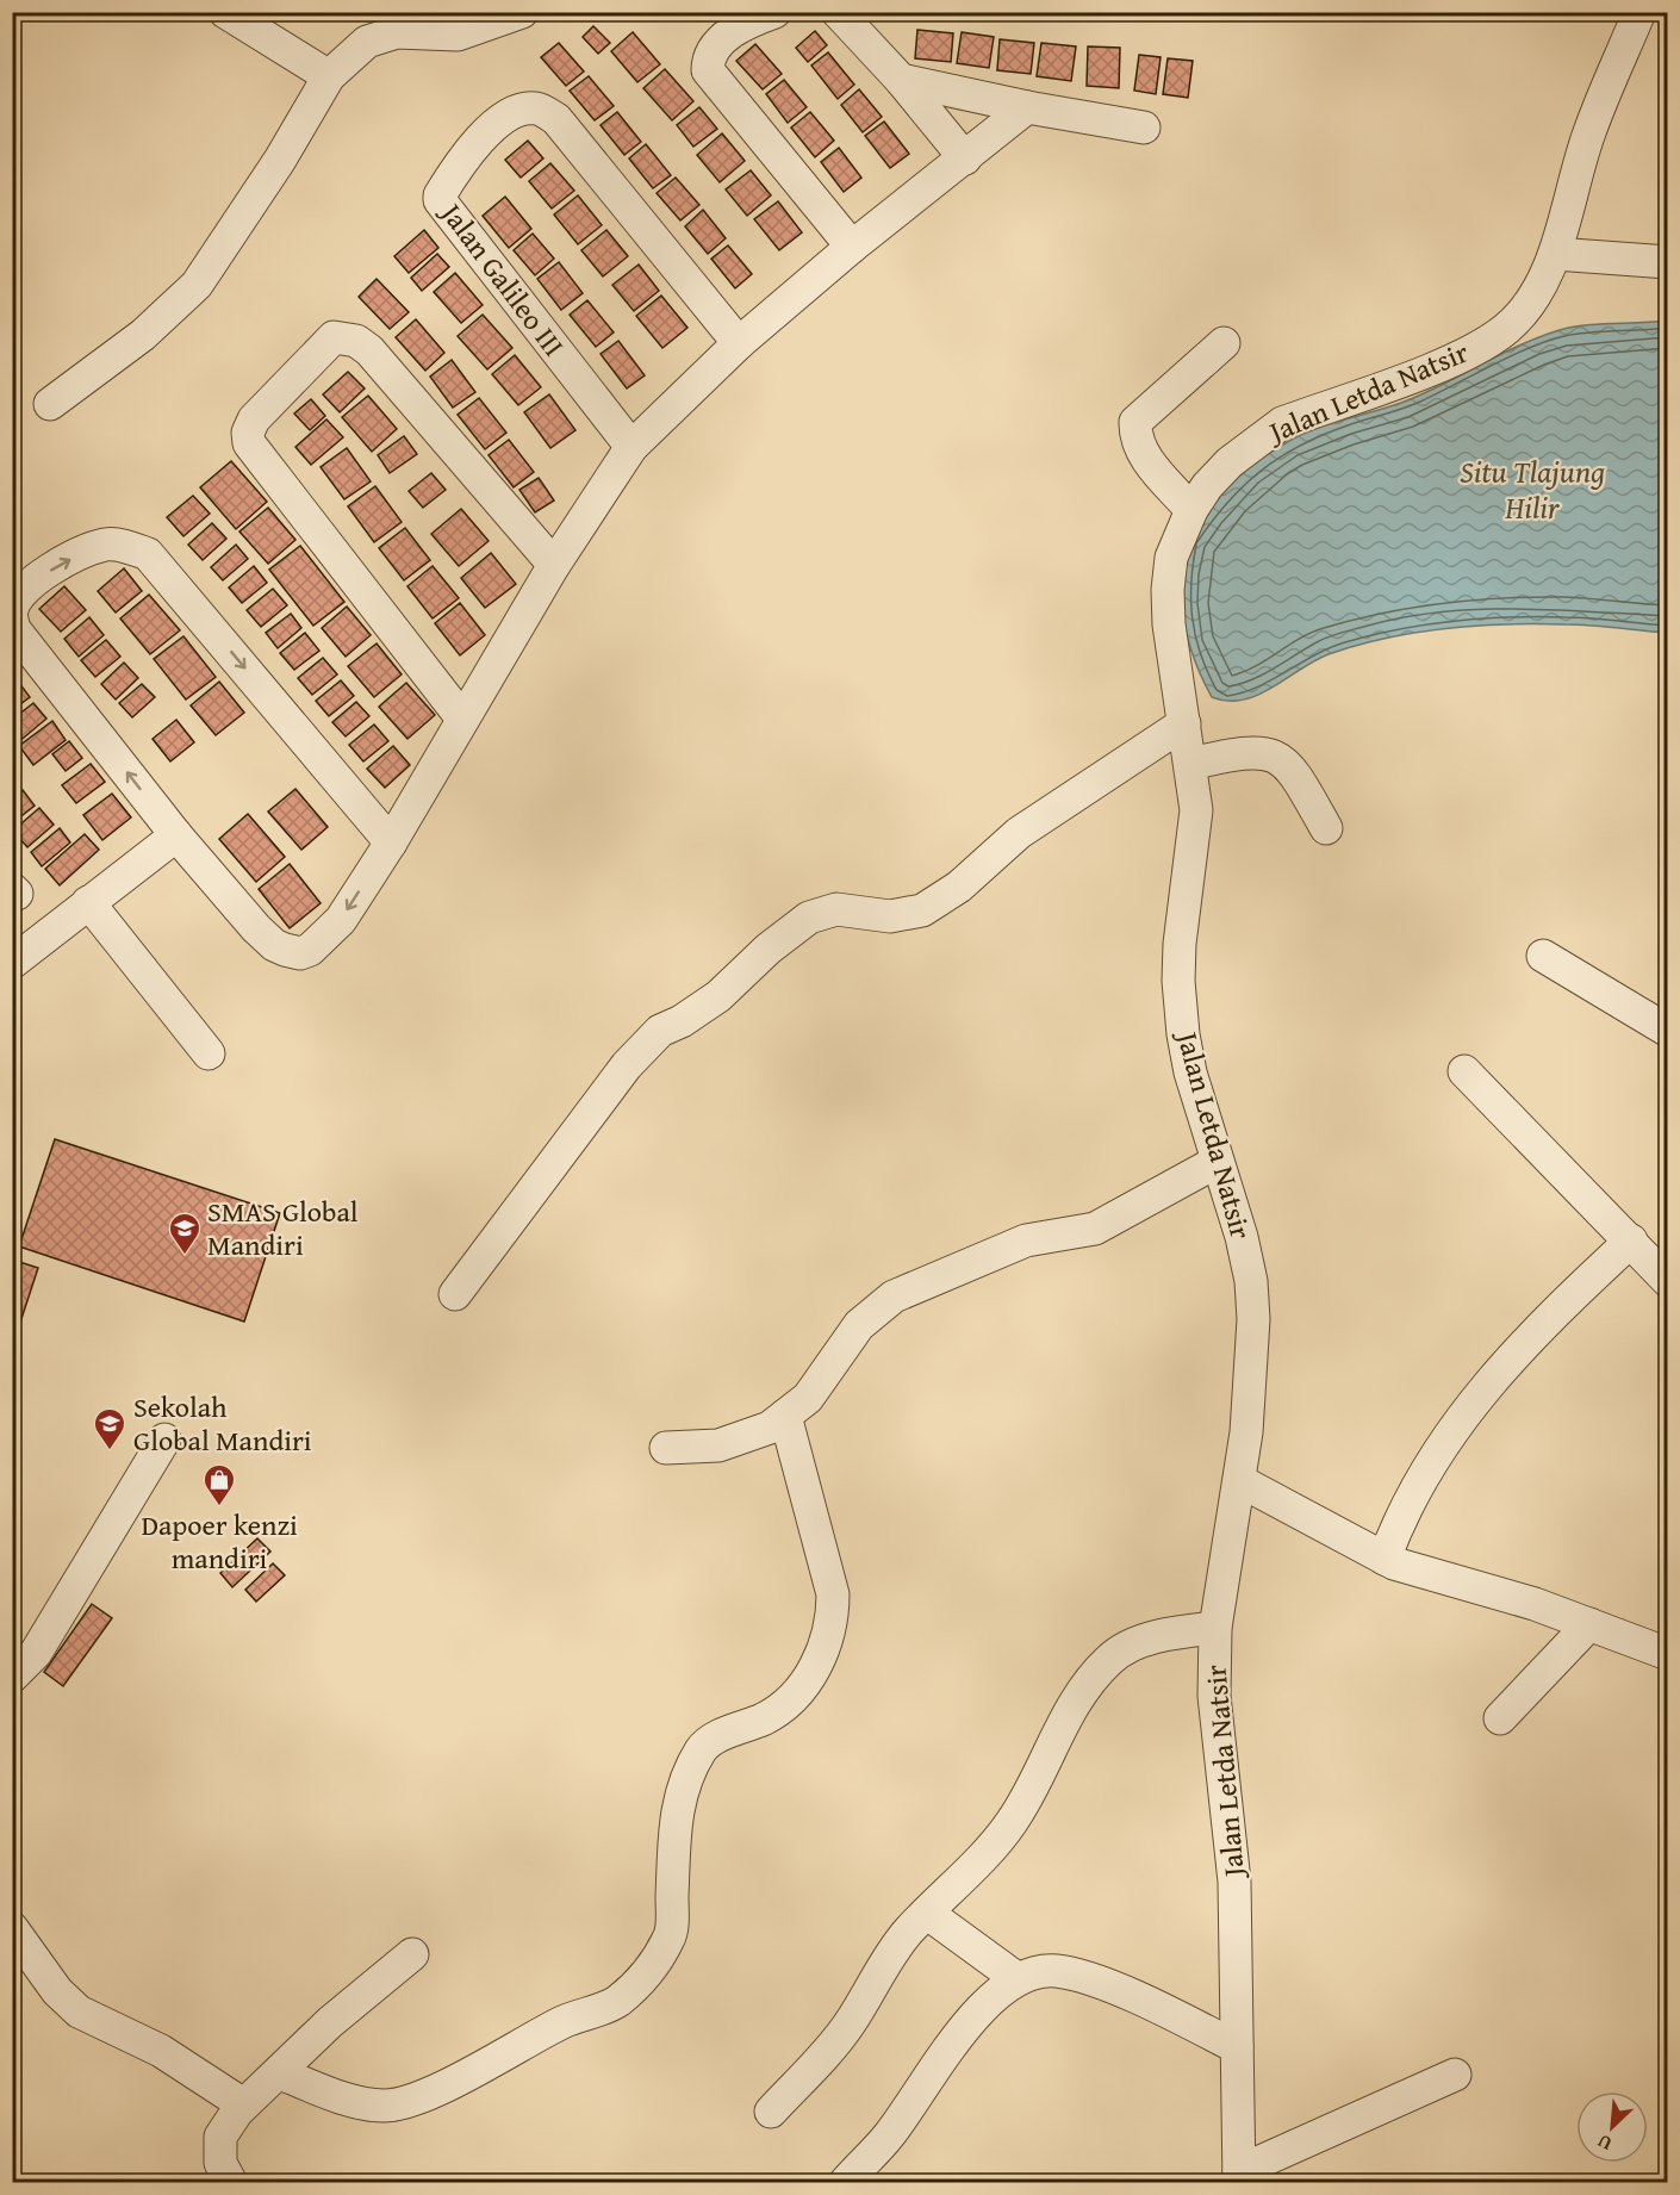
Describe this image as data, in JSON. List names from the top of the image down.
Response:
{
  "streets": {
    "street": ["Jalan Galileo III", "Jalan Letda Natsir"]
  },
  "water": ["Situ Tlajung Hilir"],
  "places": {
    "school or university": ["SMAS Global Mandiri", "Sekolah Global Mandiri"],
    "shop": ["Dapoer kenzi mandiri"]
  },
  "north": "bottom left"
}
